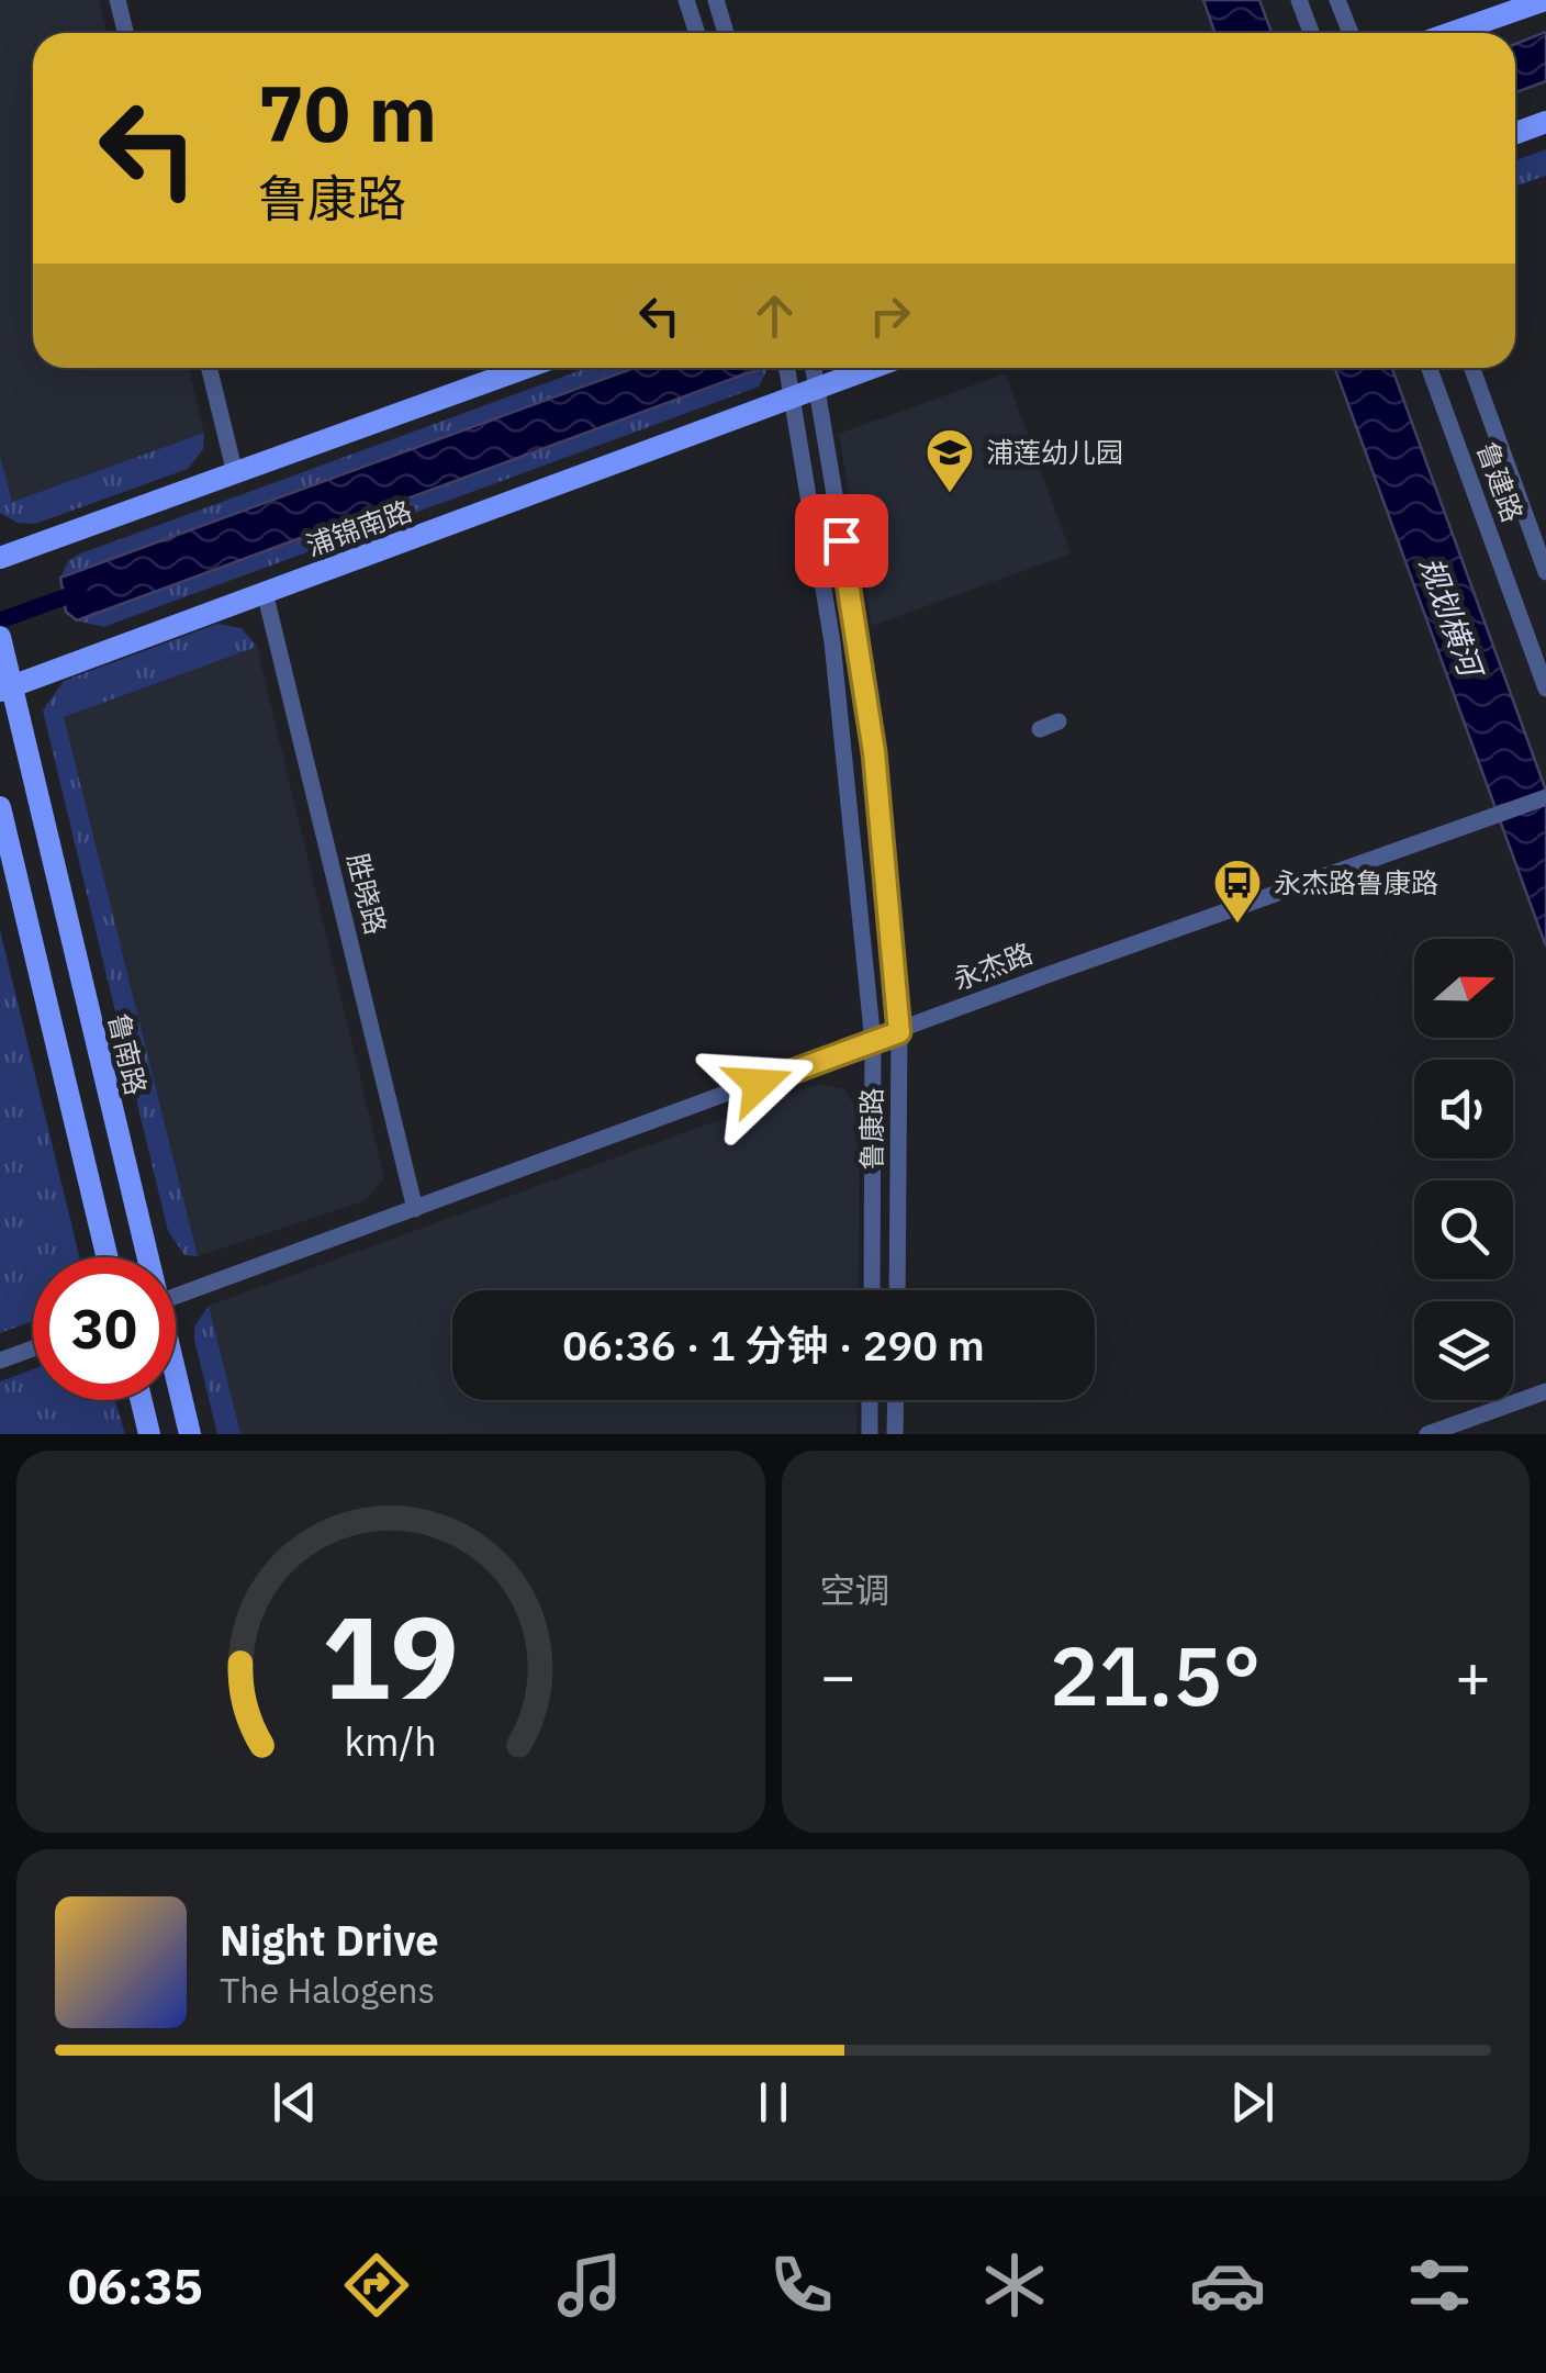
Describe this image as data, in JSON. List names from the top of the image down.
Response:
{
  "streets": {
    "main road": ["浦锦南路", "鲁南路"],
    "street": [
      "鲁建路",
      "胜晓路",
      "永杰路",
      "鲁康路"
    ]
  },
  "crossings": [
    ["浦锦南路", "胜晓路"],
    ["浦锦南路", "鲁南路"],
    ["浦锦南路", "鲁康路"],
    ["胜晓路", "永杰路"],
    ["永杰路", "鲁康路"]
  ],
  "water": ["规划横河"],
  "places": {
    "school or university": ["浦莲幼儿园"],
    "bus stop": ["永杰路鲁康路"]
  },
  "north": "right",
  "page": {
    "turn": ["70 m", "鲁康路"],
    "limit": "30",
    "trip": "06:36 · 1 分钟 · 290 m",
    "tile": "空调",
    "heat": ["−", "21.5°", "+"],
    "song": ["Night Drive", "The Halogens"],
    "tabs": "06:35",
    "gauge": ["19", "km/h"]
  }
}
